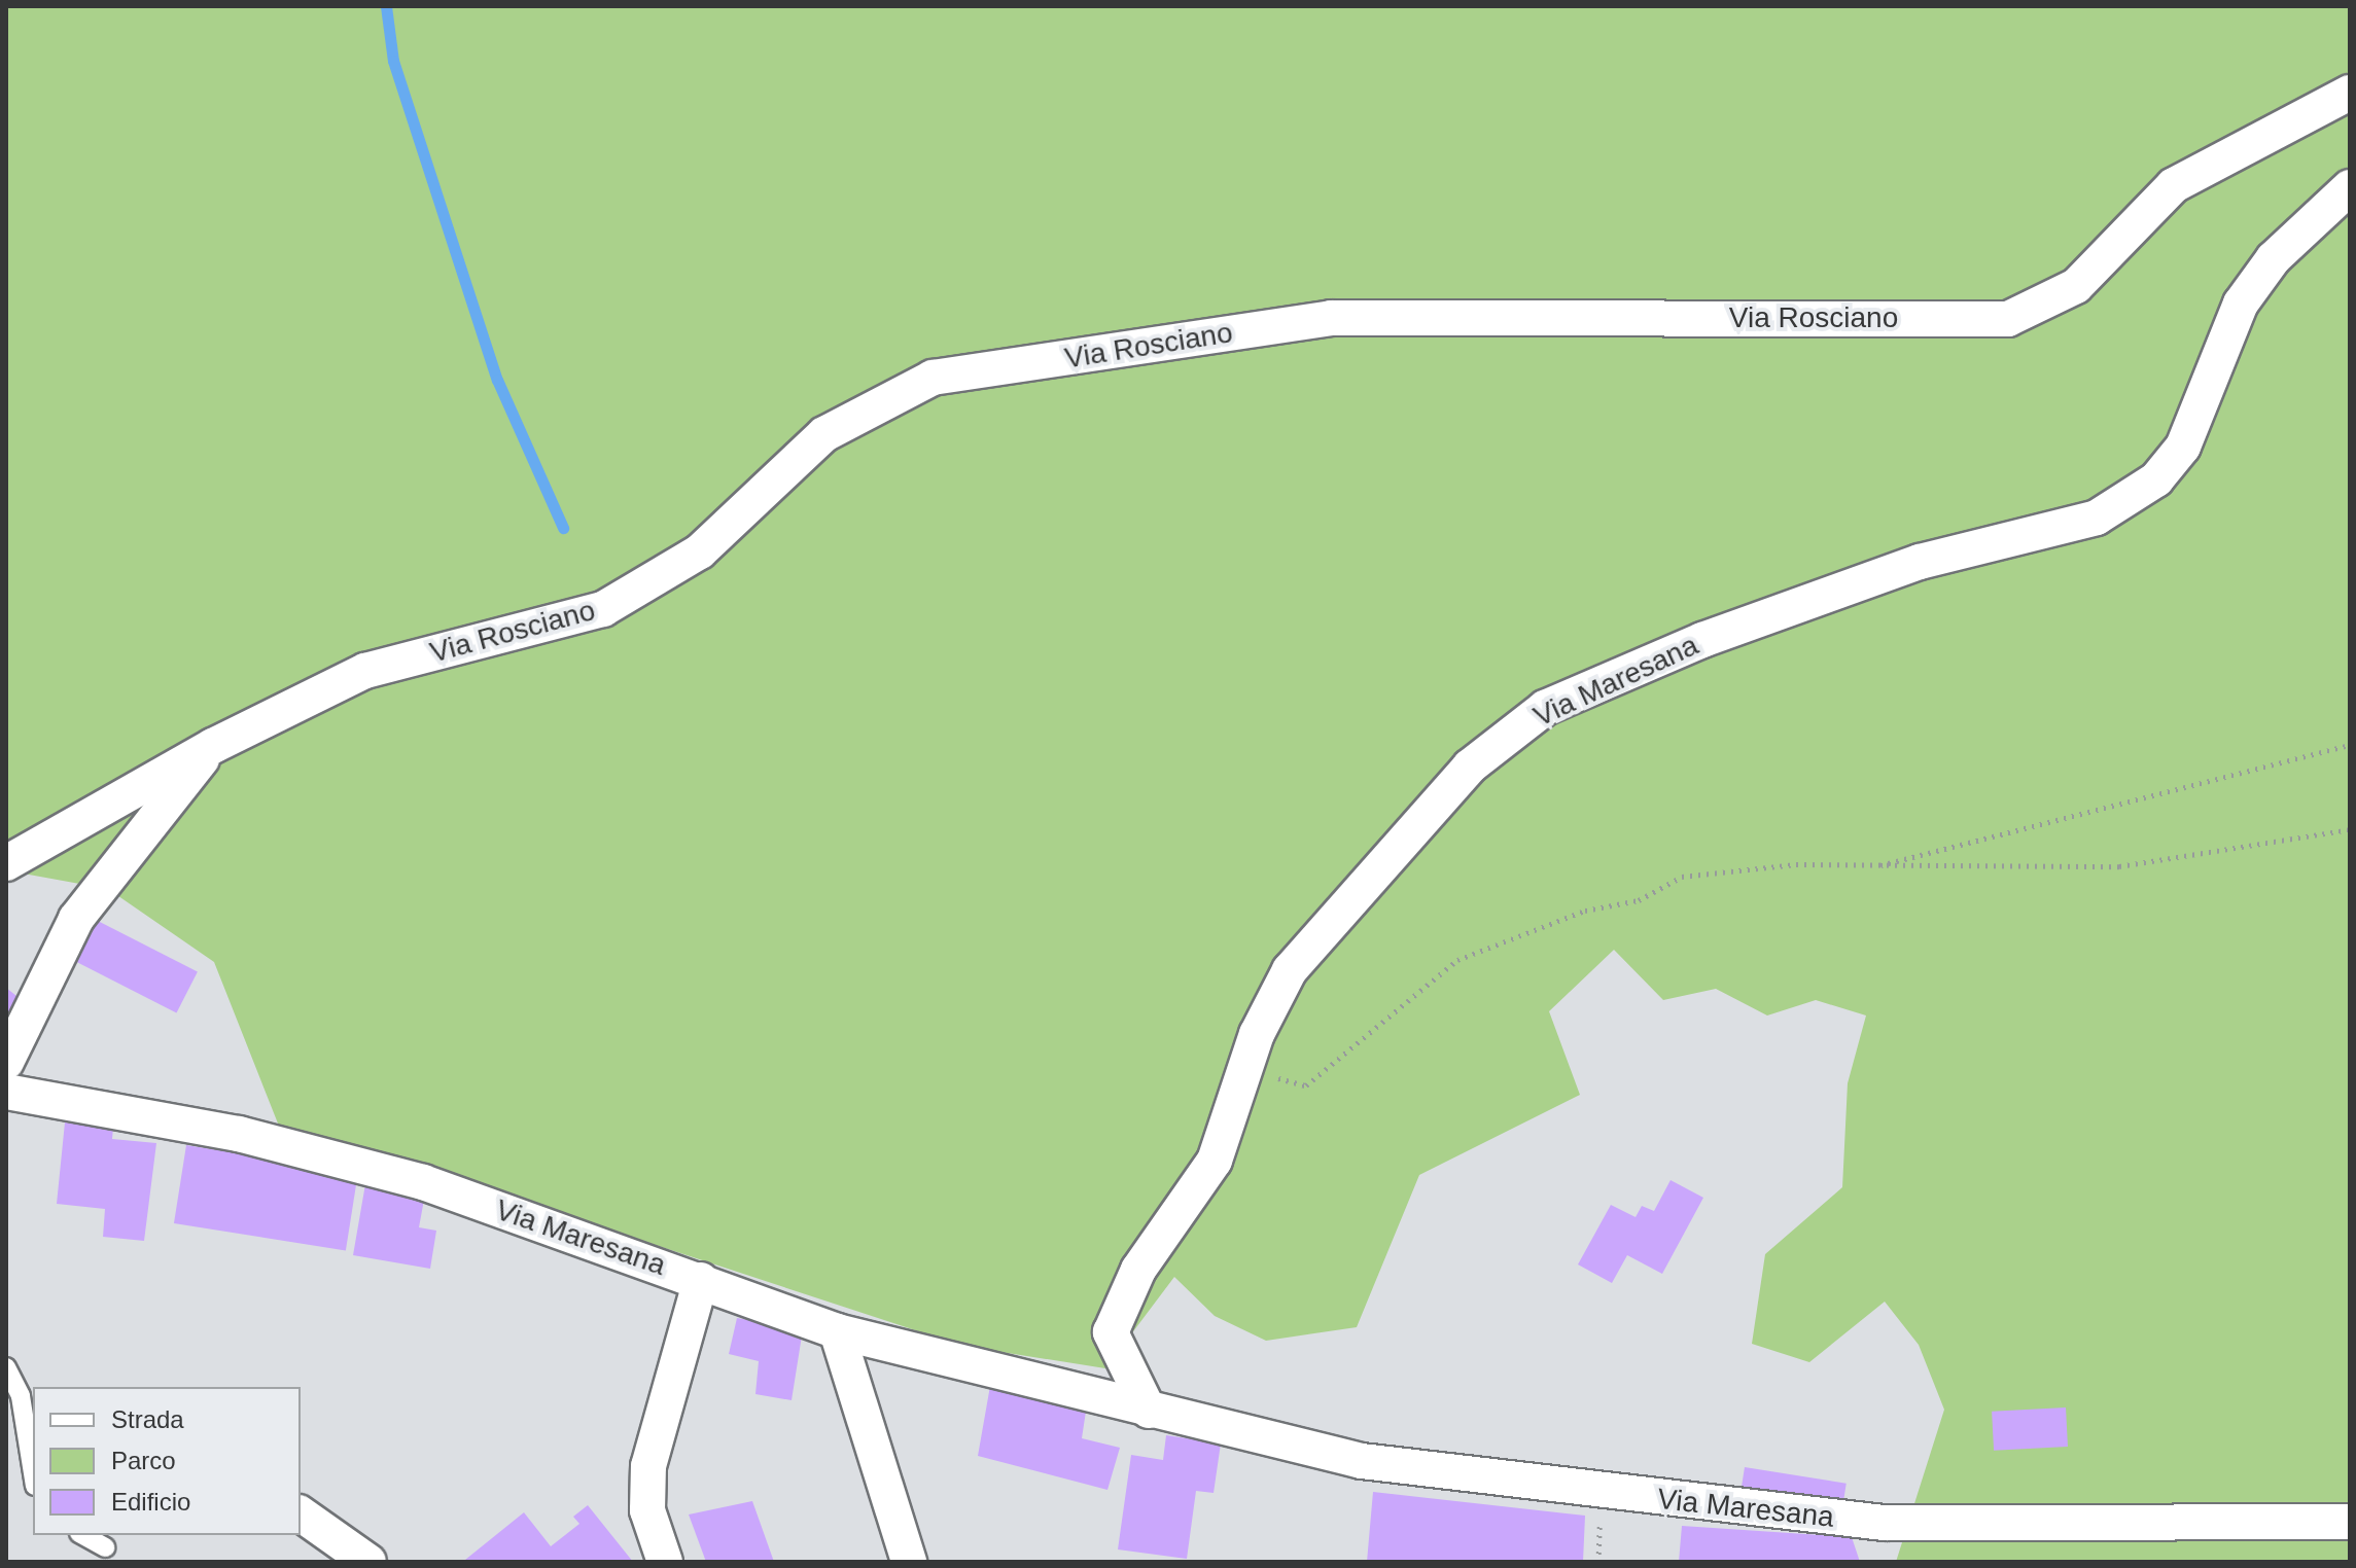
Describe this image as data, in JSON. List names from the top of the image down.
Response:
{
  "streets": {
    "street": ["Via Rosciano", "Via Maresana"]
  },
  "legend": ["Strada", "Parco", "Edificio"]
}
